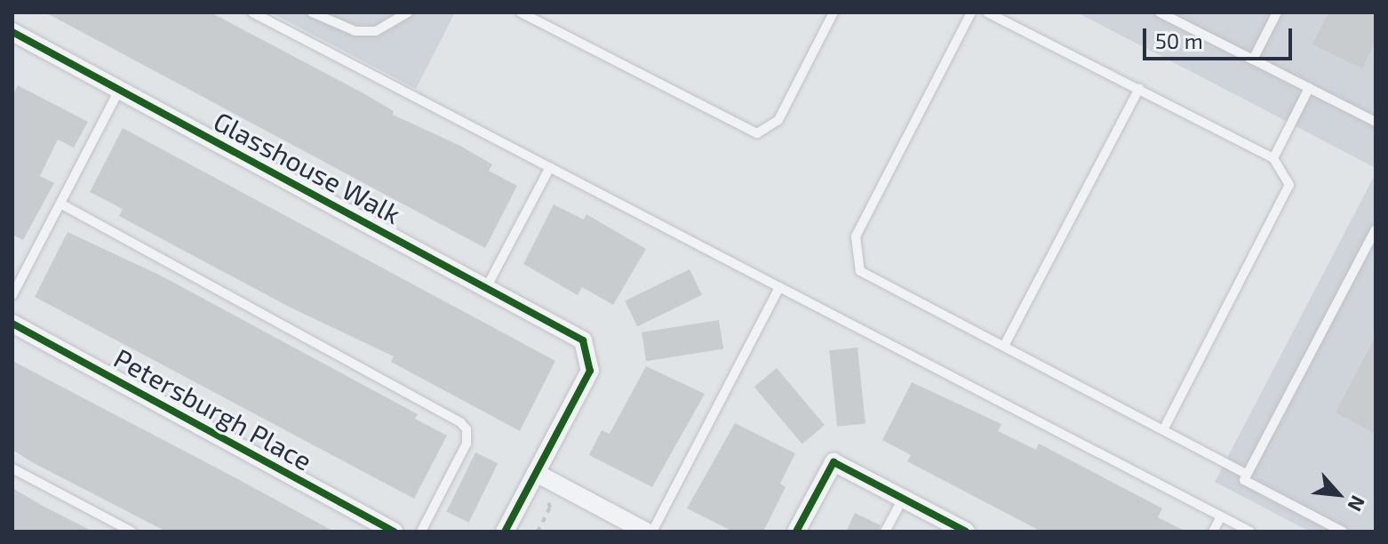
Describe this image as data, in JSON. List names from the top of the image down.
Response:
{
  "streets": {
    "street": ["Glasshouse Walk", "Petersburgh Place"]
  },
  "scale_bar": "50 m",
  "north": "bottom right"
}
